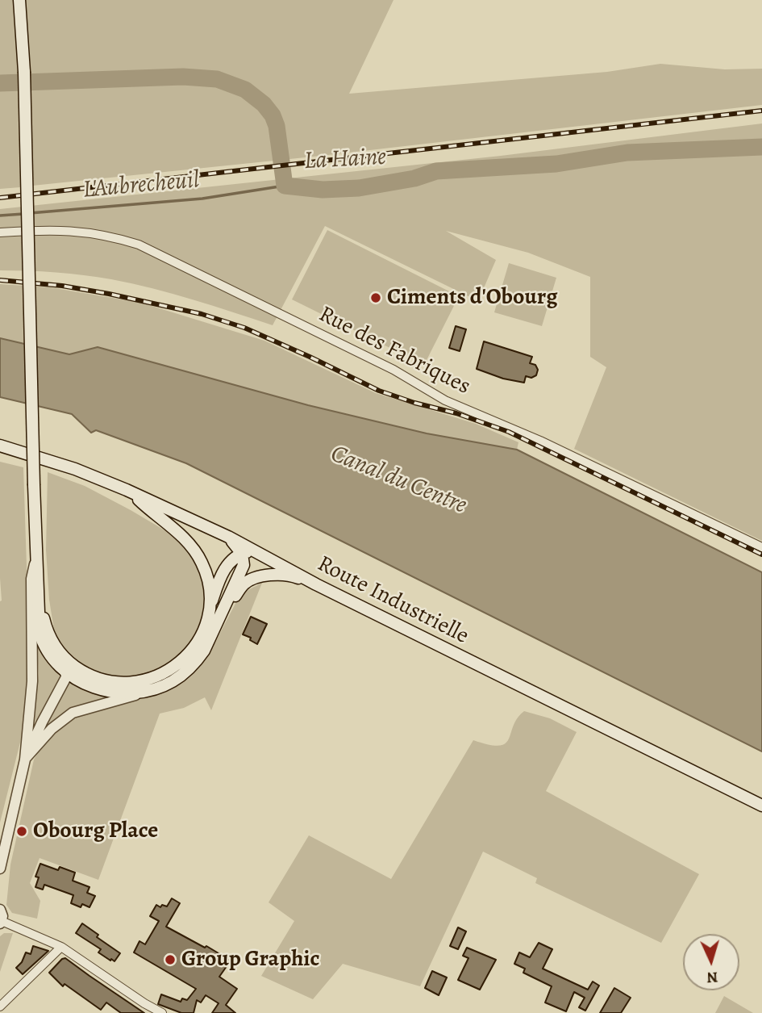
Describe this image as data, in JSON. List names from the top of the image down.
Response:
{
  "streets": {
    "main road": ["Route Industrielle"],
    "street": ["Rue des Fabriques"]
  },
  "water": ["La Haine", "L'Aubrecheuil", "Canal du Centre"],
  "places": ["Ciments d'Obourg", "Obourg Place", "Group Graphic"],
  "north": "bottom"
}
